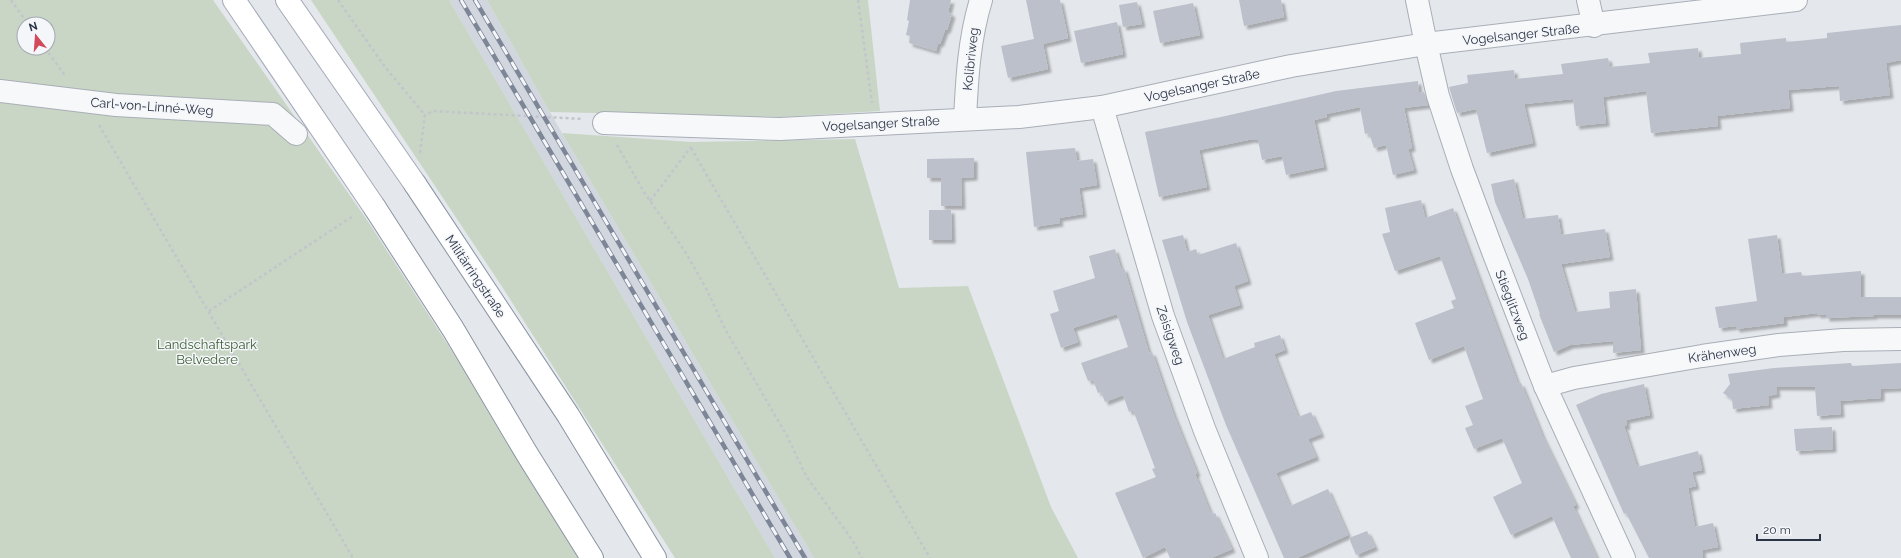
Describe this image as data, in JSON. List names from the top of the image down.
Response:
{
  "streets": {
    "main road": ["Militärringstraße"],
    "street": [
      "Vogelsanger Straße",
      "Kolibriweg",
      "Carl-von-Linné-Weg",
      "Stieglitzweg",
      "Zeisigweg",
      "Krähenweg"
    ]
  },
  "crossings": [
    ["Vogelsanger Straße", "Kolibriweg"],
    ["Vogelsanger Straße", "Stieglitzweg"],
    ["Vogelsanger Straße", "Zeisigweg"],
    ["Stieglitzweg", "Krähenweg"]
  ],
  "parks": ["Landschaftspark Belvedere"],
  "scale_bar": "20 m",
  "north": "top"
}
